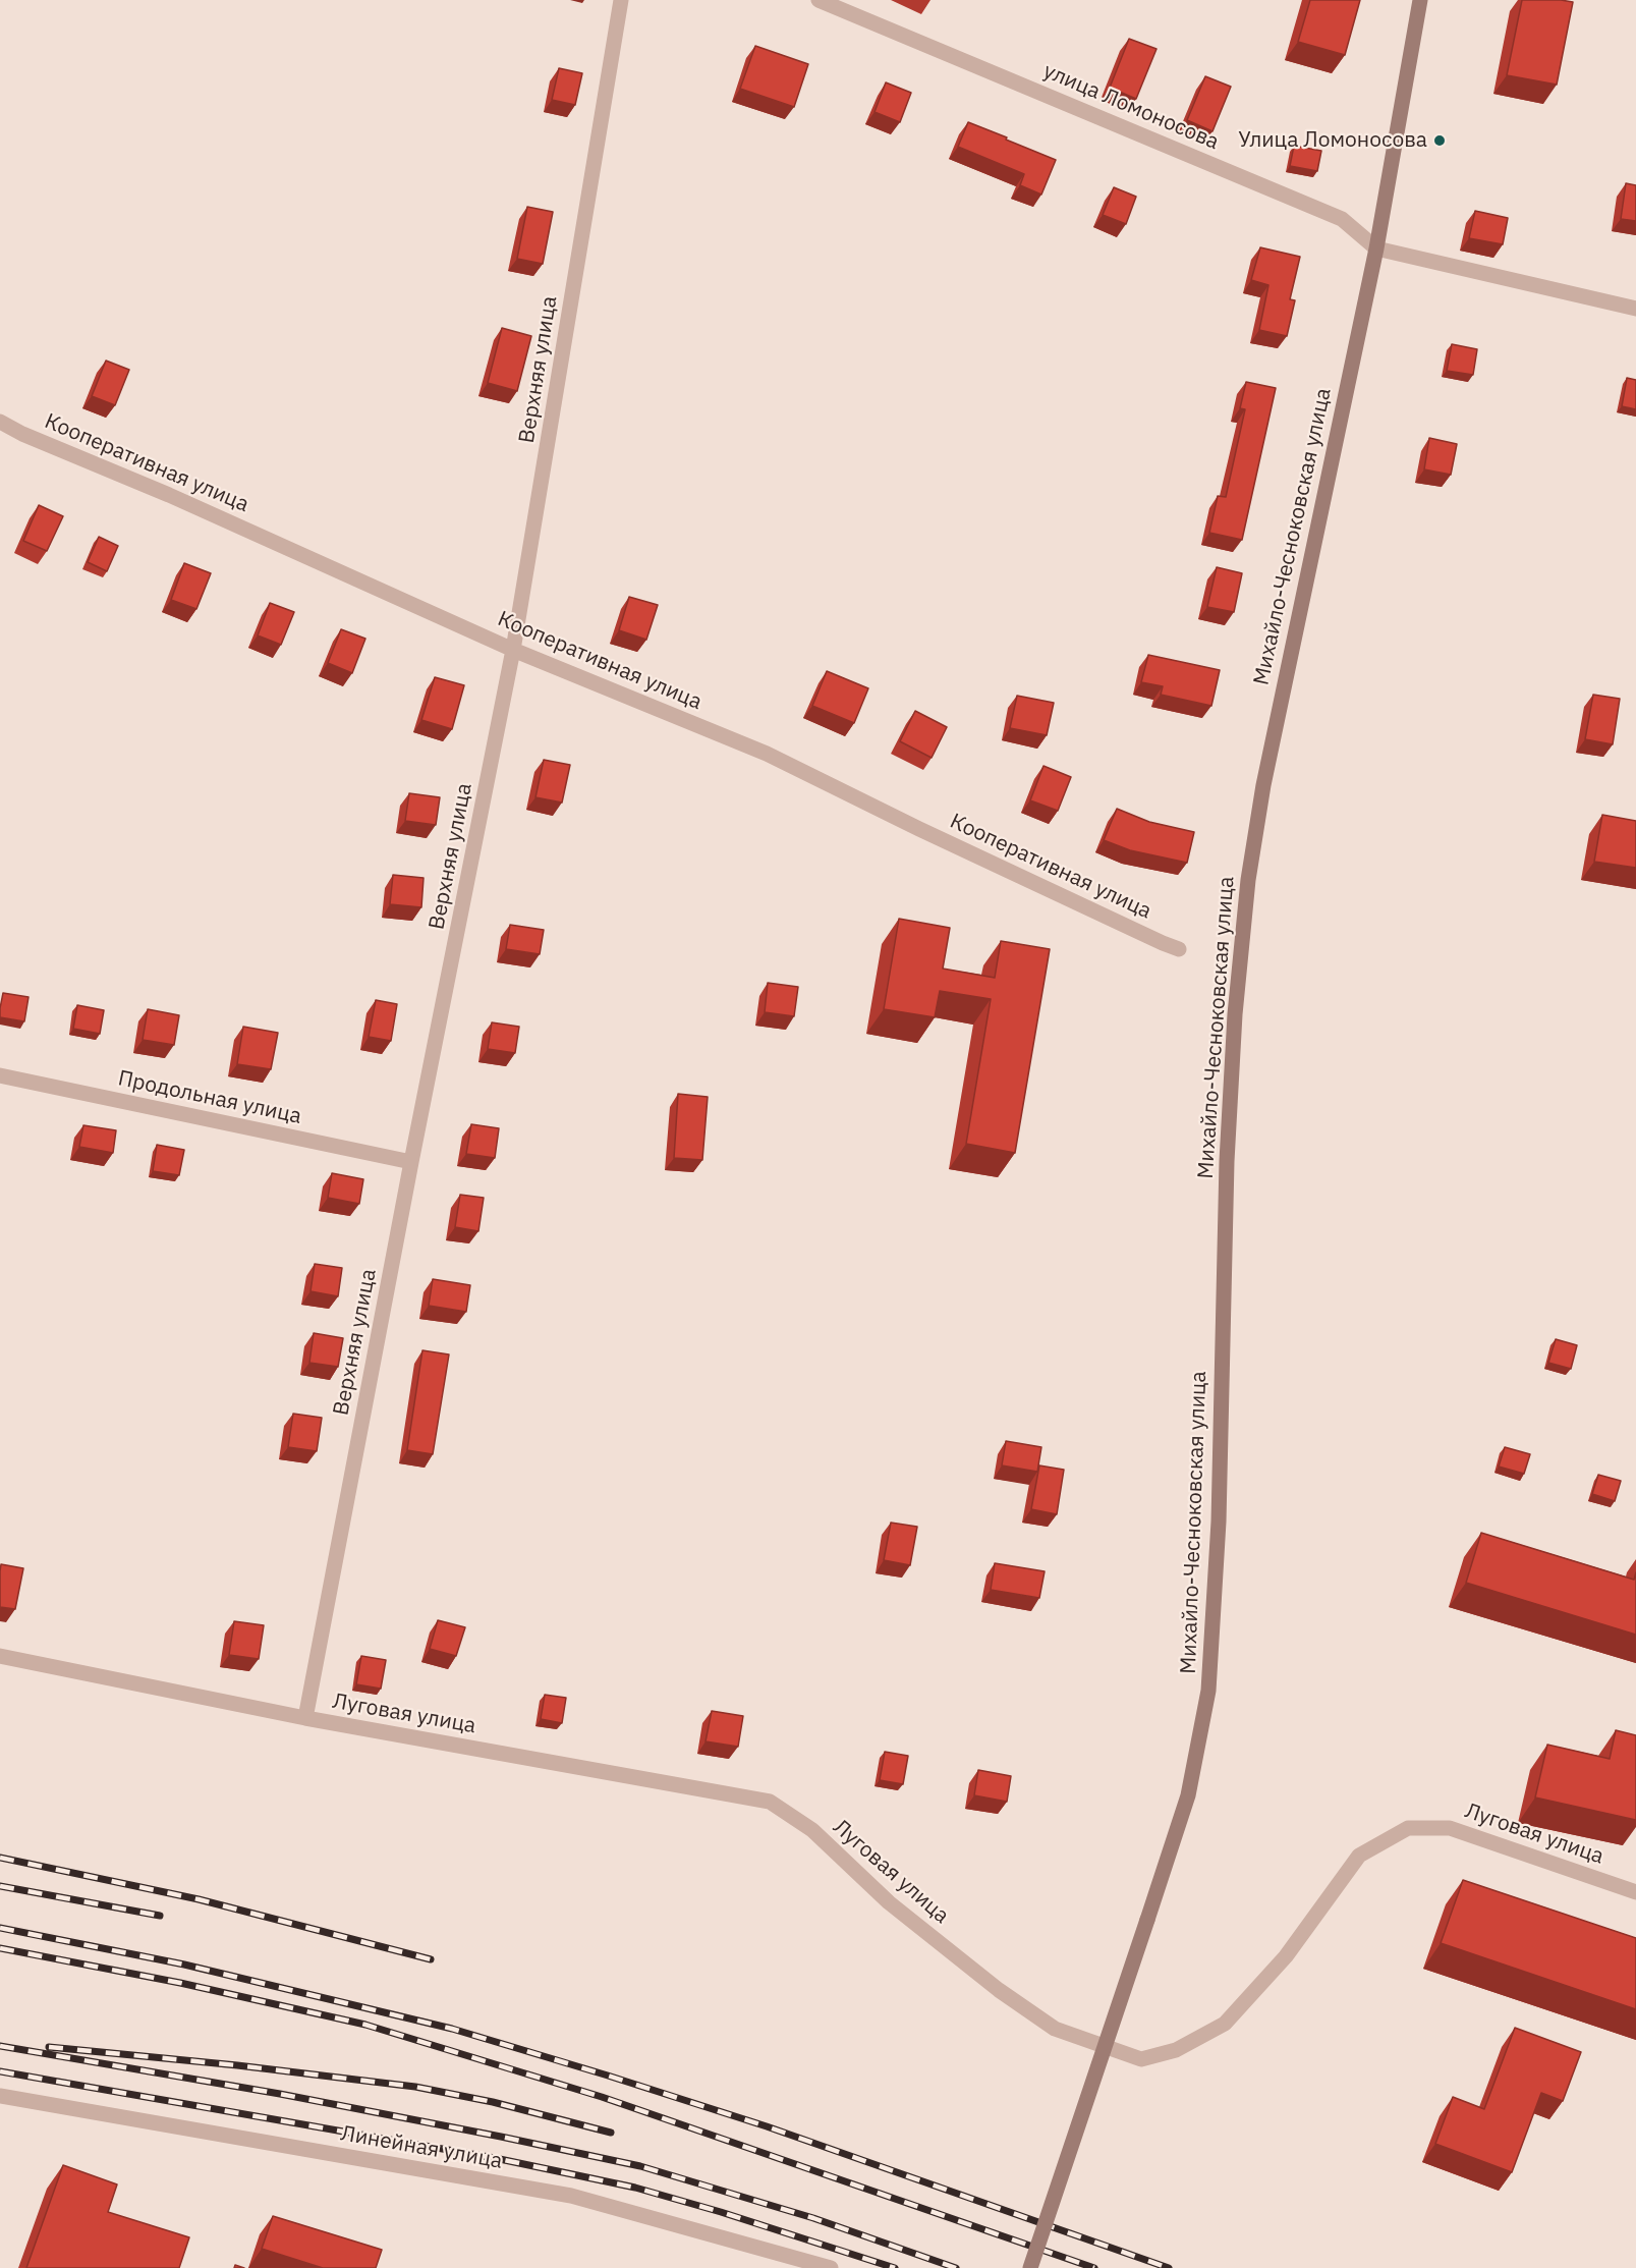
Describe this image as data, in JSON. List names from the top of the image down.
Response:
{
  "streets": {
    "street": [
      "улица Ломоносова",
      "Верхняя улица",
      "Кооперативная улица",
      "Михайло-Чесноковская улица",
      "Продольная улица",
      "Луговая улица",
      "Линейная улица"
    ]
  },
  "crossings": [
    ["улица Ломоносова", "Михайло-Чесноковская улица"],
    ["Верхняя улица", "Кооперативная улица"],
    ["Верхняя улица", "Продольная улица"],
    ["Верхняя улица", "Луговая улица"]
  ],
  "places": ["Улица Ломоносова"]
}
